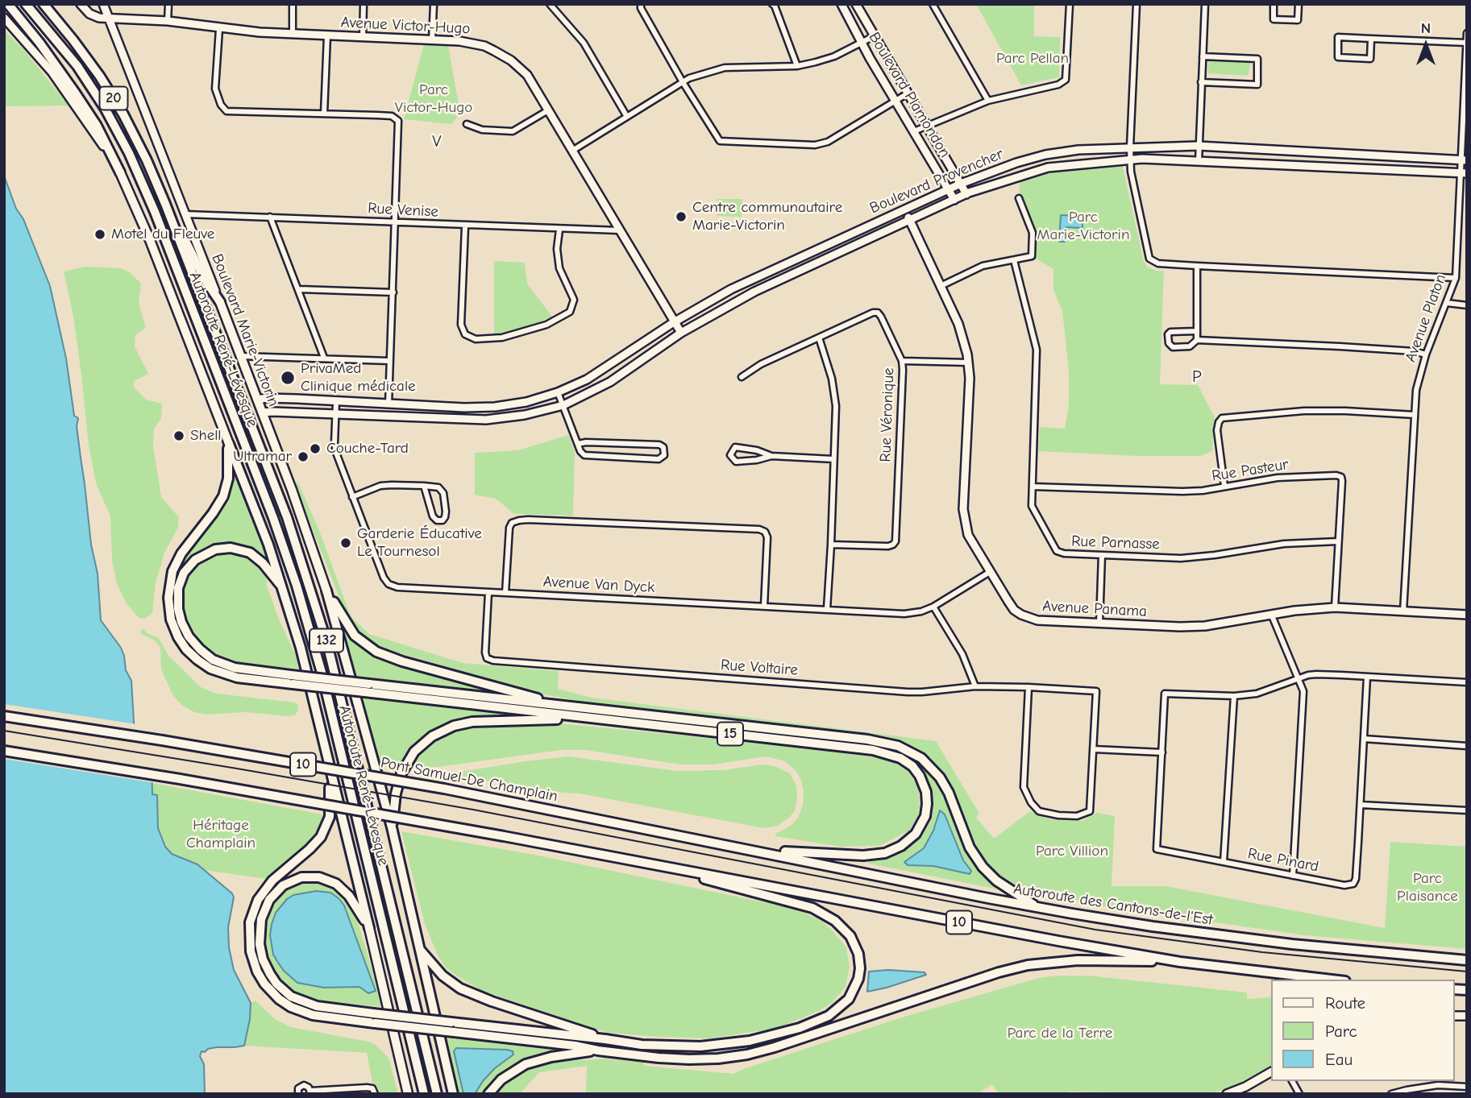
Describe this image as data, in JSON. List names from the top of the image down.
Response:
{
  "streets": {
    "highway": [
      "20",
      "Autoroute René-Lévesque",
      "132",
      "15",
      "10",
      "Pont Samuel-De Champlain",
      "Autoroute des Cantons-de-l'Est"
    ],
    "main road": ["Boulevard Marie-Victorin"],
    "street": [
      "Avenue Victor-Hugo",
      "Boulevard Plamondon",
      "Boulevard Provencher",
      "Rue Venise",
      "Avenue Platon",
      "Rue Véronique",
      "Rue Pasteur",
      "Rue Parnasse",
      "Avenue Van Dyck",
      "Avenue Panama",
      "Rue Voltaire",
      "Rue Pinard"
    ]
  },
  "crossings": [
    ["Avenue Victor-Hugo", "Boulevard Provencher"],
    ["Avenue Victor-Hugo", "Rue Venise"],
    ["Avenue Victor-Hugo", "Boulevard Marie-Victorin"],
    ["Boulevard Plamondon", "Boulevard Provencher"],
    ["Boulevard Provencher", "Avenue Platon"],
    ["Boulevard Provencher", "Boulevard Marie-Victorin"],
    ["Boulevard Provencher", "Avenue Van Dyck"],
    ["Boulevard Provencher", "Avenue Panama"],
    ["Rue Venise", "Boulevard Marie-Victorin"],
    ["Avenue Platon", "Avenue Panama"],
    ["Rue Pasteur", "Rue Parnasse"],
    ["Rue Pasteur", "Avenue Panama"],
    ["Avenue Van Dyck", "Avenue Panama"],
    ["Avenue Van Dyck", "Rue Voltaire"],
    ["15", "Pont Samuel-De Champlain"],
    ["15", "Autoroute des Cantons-de-l'Est"],
    ["Pont Samuel-De Champlain", "Autoroute des Cantons-de-l'Est"]
  ],
  "districts": ["V", "P"],
  "parks": [
    "Parc Pellan",
    "Parc Victor-Hugo",
    "Parc Marie-Victorin",
    "Héritage Champlain",
    "Parc Villion",
    "Parc Plaisance",
    "Parc de la Terre"
  ],
  "places": [
    "Centre communautaire Marie-Victorin",
    "Motel du Fleuve",
    "PrivaMed Clinique médicale",
    "Shell",
    "Couche-Tard",
    "Ultramar",
    "Garderie Éducative Le Tournesol"
  ],
  "legend": ["Route", "Parc", "Eau"],
  "north": "top"
}
